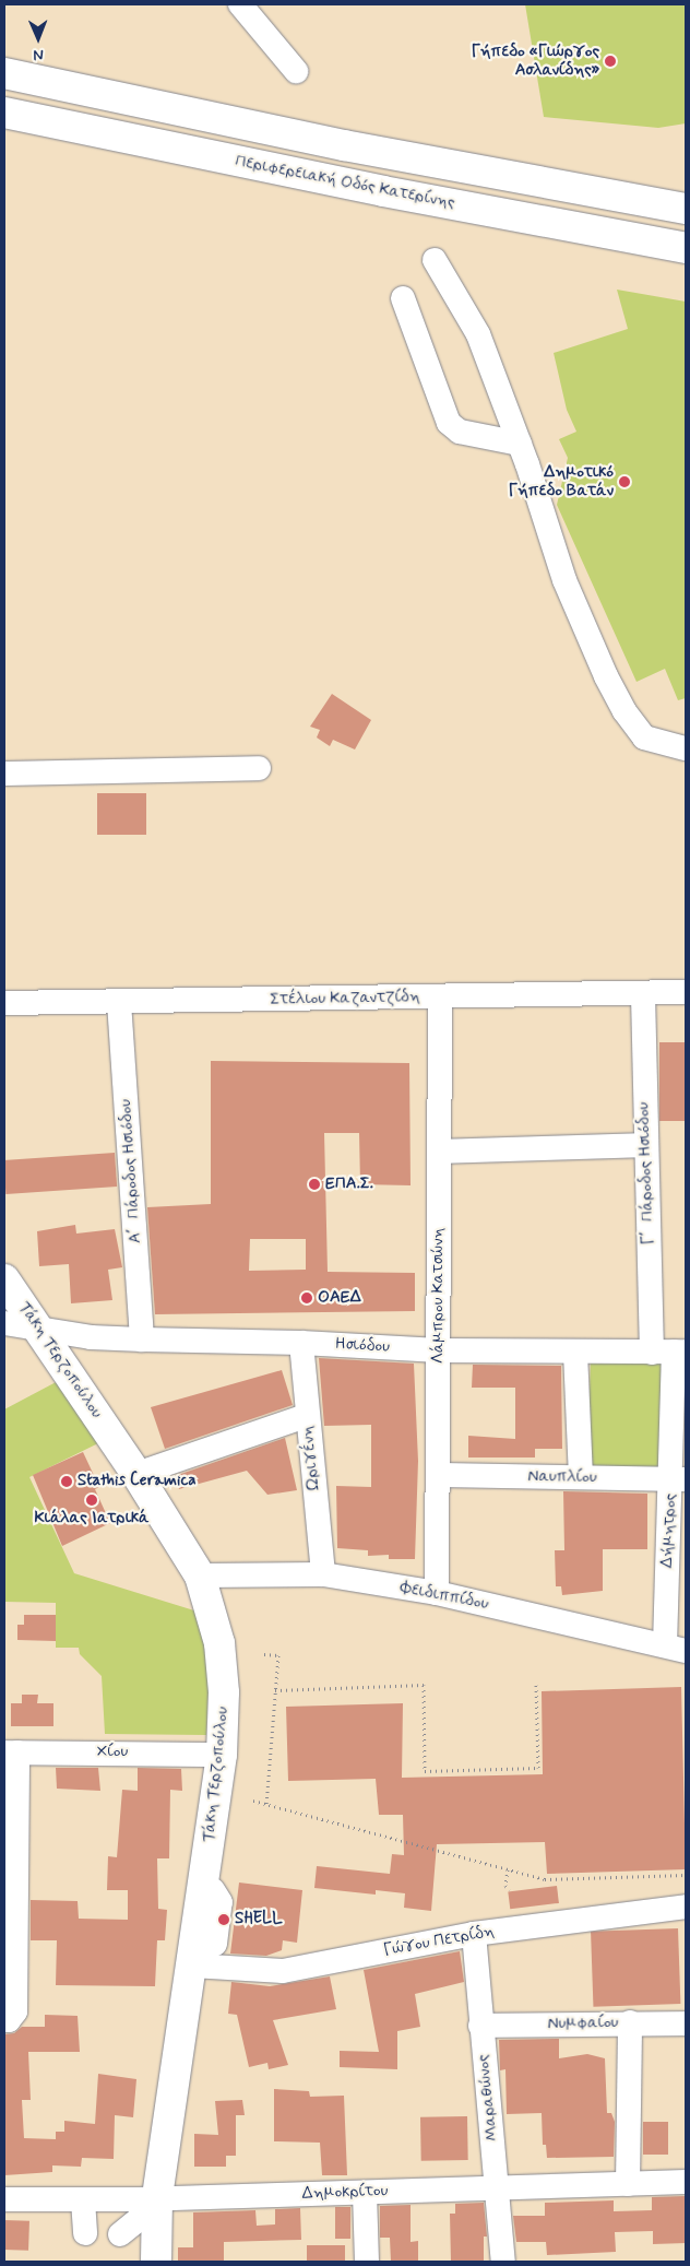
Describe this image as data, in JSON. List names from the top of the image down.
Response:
{
  "streets": {
    "main road": ["Περιφερειακή Οδός Κατερίνης", "Τάκη Τερζοπούλου"],
    "street": [
      "Στέλιου Καζαντζίδη",
      "Α΄ Πάροδος Ησιόδου",
      "Γ΄ Πάροδος Ησιόδου",
      "Λάμπρου Κατσώνη",
      "Ησιόδου",
      "Ωριγένη",
      "Ναυπλίου",
      "Δήμητρος",
      "Φειδιππίδου",
      "Χίου",
      "Γώγου Πετρίδη",
      "Νυμφαίου",
      "Μαραθώνος",
      "Δημοκρίτου"
    ]
  },
  "crossings": [
    ["Στέλιου Καζαντζίδη", "Α΄ Πάροδος Ησιόδου"],
    ["Στέλιου Καζαντζίδη", "Γ΄ Πάροδος Ησιόδου"],
    ["Στέλιου Καζαντζίδη", "Λάμπρου Κατσώνη"],
    ["Α΄ Πάροδος Ησιόδου", "Ησιόδου"],
    ["Γ΄ Πάροδος Ησιόδου", "Ησιόδου"],
    ["Γ΄ Πάροδος Ησιόδου", "Δήμητρος"],
    ["Λάμπρου Κατσώνη", "Ησιόδου"],
    ["Λάμπρου Κατσώνη", "Ναυπλίου"],
    ["Λάμπρου Κατσώνη", "Φειδιππίδου"],
    ["Ησιόδου", "Τάκη Τερζοπούλου"],
    ["Ησιόδου", "Ωριγένη"],
    ["Ησιόδου", "Δήμητρος"],
    ["Τάκη Τερζοπούλου", "Φειδιππίδου"],
    ["Τάκη Τερζοπούλου", "Χίου"],
    ["Τάκη Τερζοπούλου", "Γώγου Πετρίδη"],
    ["Τάκη Τερζοπούλου", "Δημοκρίτου"],
    ["Ωριγένη", "Φειδιππίδου"],
    ["Ναυπλίου", "Δήμητρος"],
    ["Δήμητρος", "Φειδιππίδου"],
    ["Γώγου Πετρίδη", "Μαραθώνος"],
    ["Νυμφαίου", "Μαραθώνος"],
    ["Μαραθώνος", "Δημοκρίτου"]
  ],
  "places": [
    "Γήπεδο «Γιώργος Ασλανίδης»",
    "Δημοτικό Γήπεδο Βατάν",
    "ΕΠΑ.Σ.",
    "ΟΑΕΔ",
    "Stathis Ceramica",
    "Κιάλας Ιατρικά",
    "SHELL"
  ],
  "north": "bottom"
}
